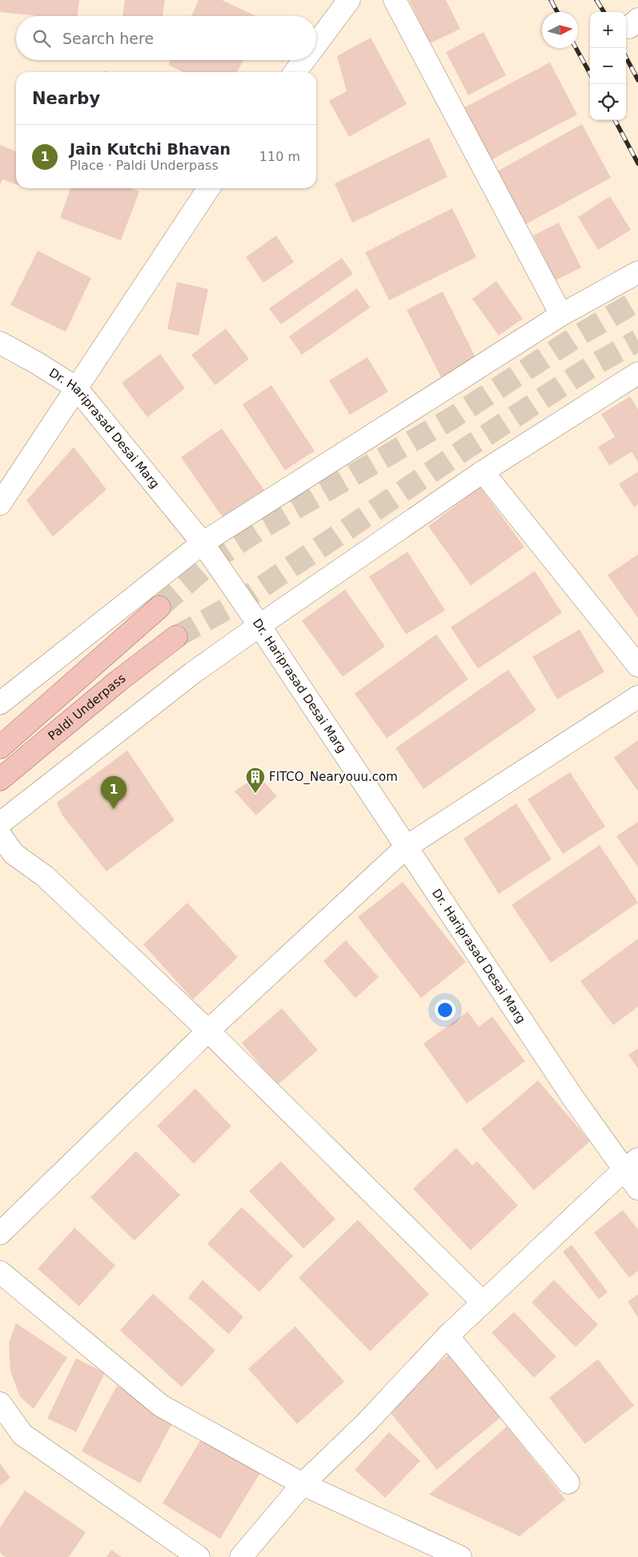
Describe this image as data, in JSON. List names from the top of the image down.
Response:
{
  "streets": {
    "main road": ["Paldi Underpass"],
    "street": ["Dr. Hariprasad Desai Marg"]
  },
  "places": {
    "building": ["FITCO_Nearyouu.com"]
  },
  "north": "right",
  "page": {
    "map_buttons": ["+", "−"],
    "search": "Search here",
    "heading": "Nearby",
    "list": [
      {
        "mark": "1",
        "name": "Jain Kutchi Bhavan",
        "note": "Place · Paldi Underpass",
        "value": "110 m"
      }
    ],
    "pins": "1"
  }
}
